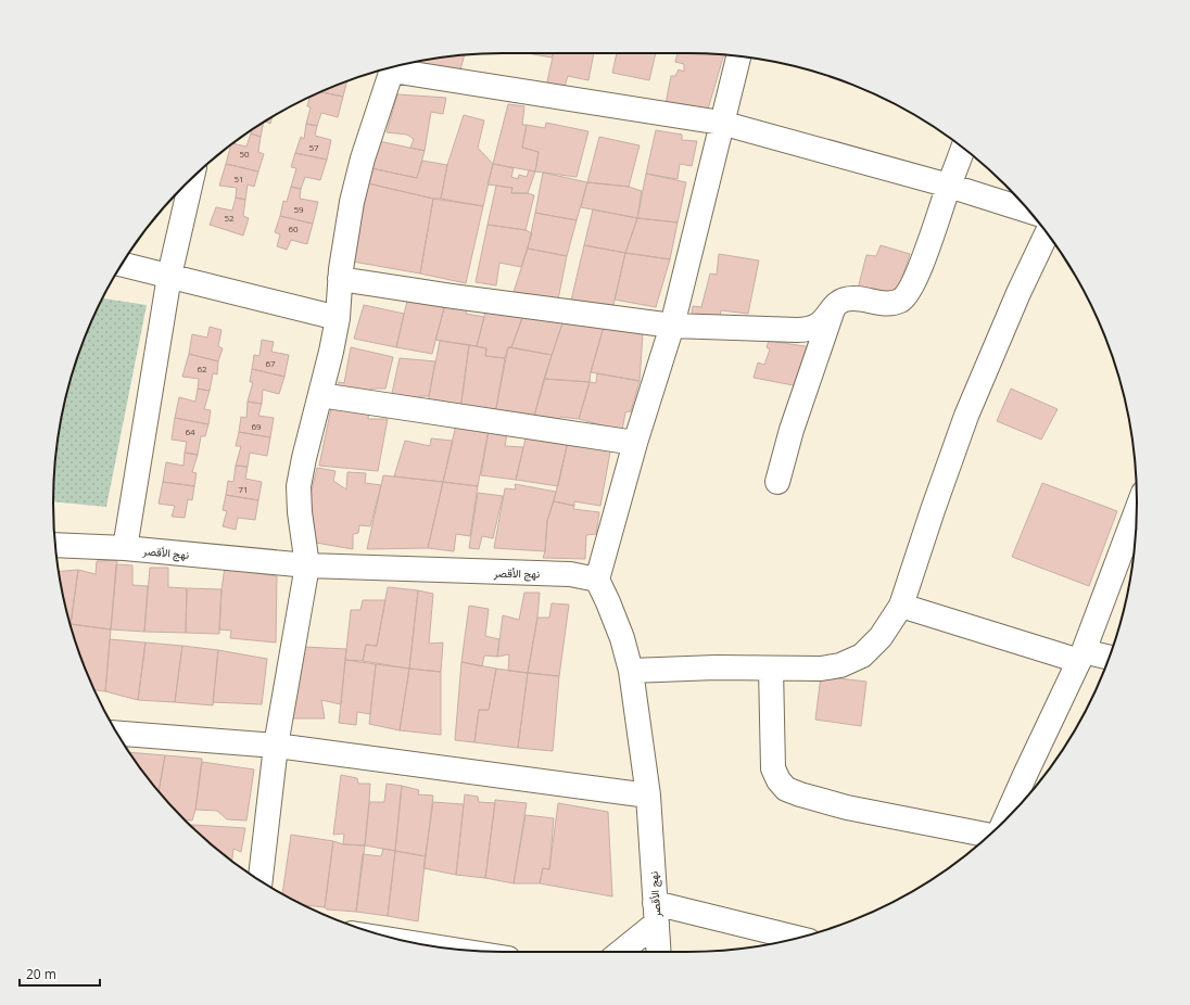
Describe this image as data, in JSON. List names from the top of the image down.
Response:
{
  "streets": {
    "street": ["نهج الأقصر"]
  },
  "house_numbers": [
    "57",
    "50",
    "51",
    "59",
    "52",
    "60",
    "67",
    "62",
    "69",
    "64",
    "71"
  ],
  "scale_bar": "20 m"
}
